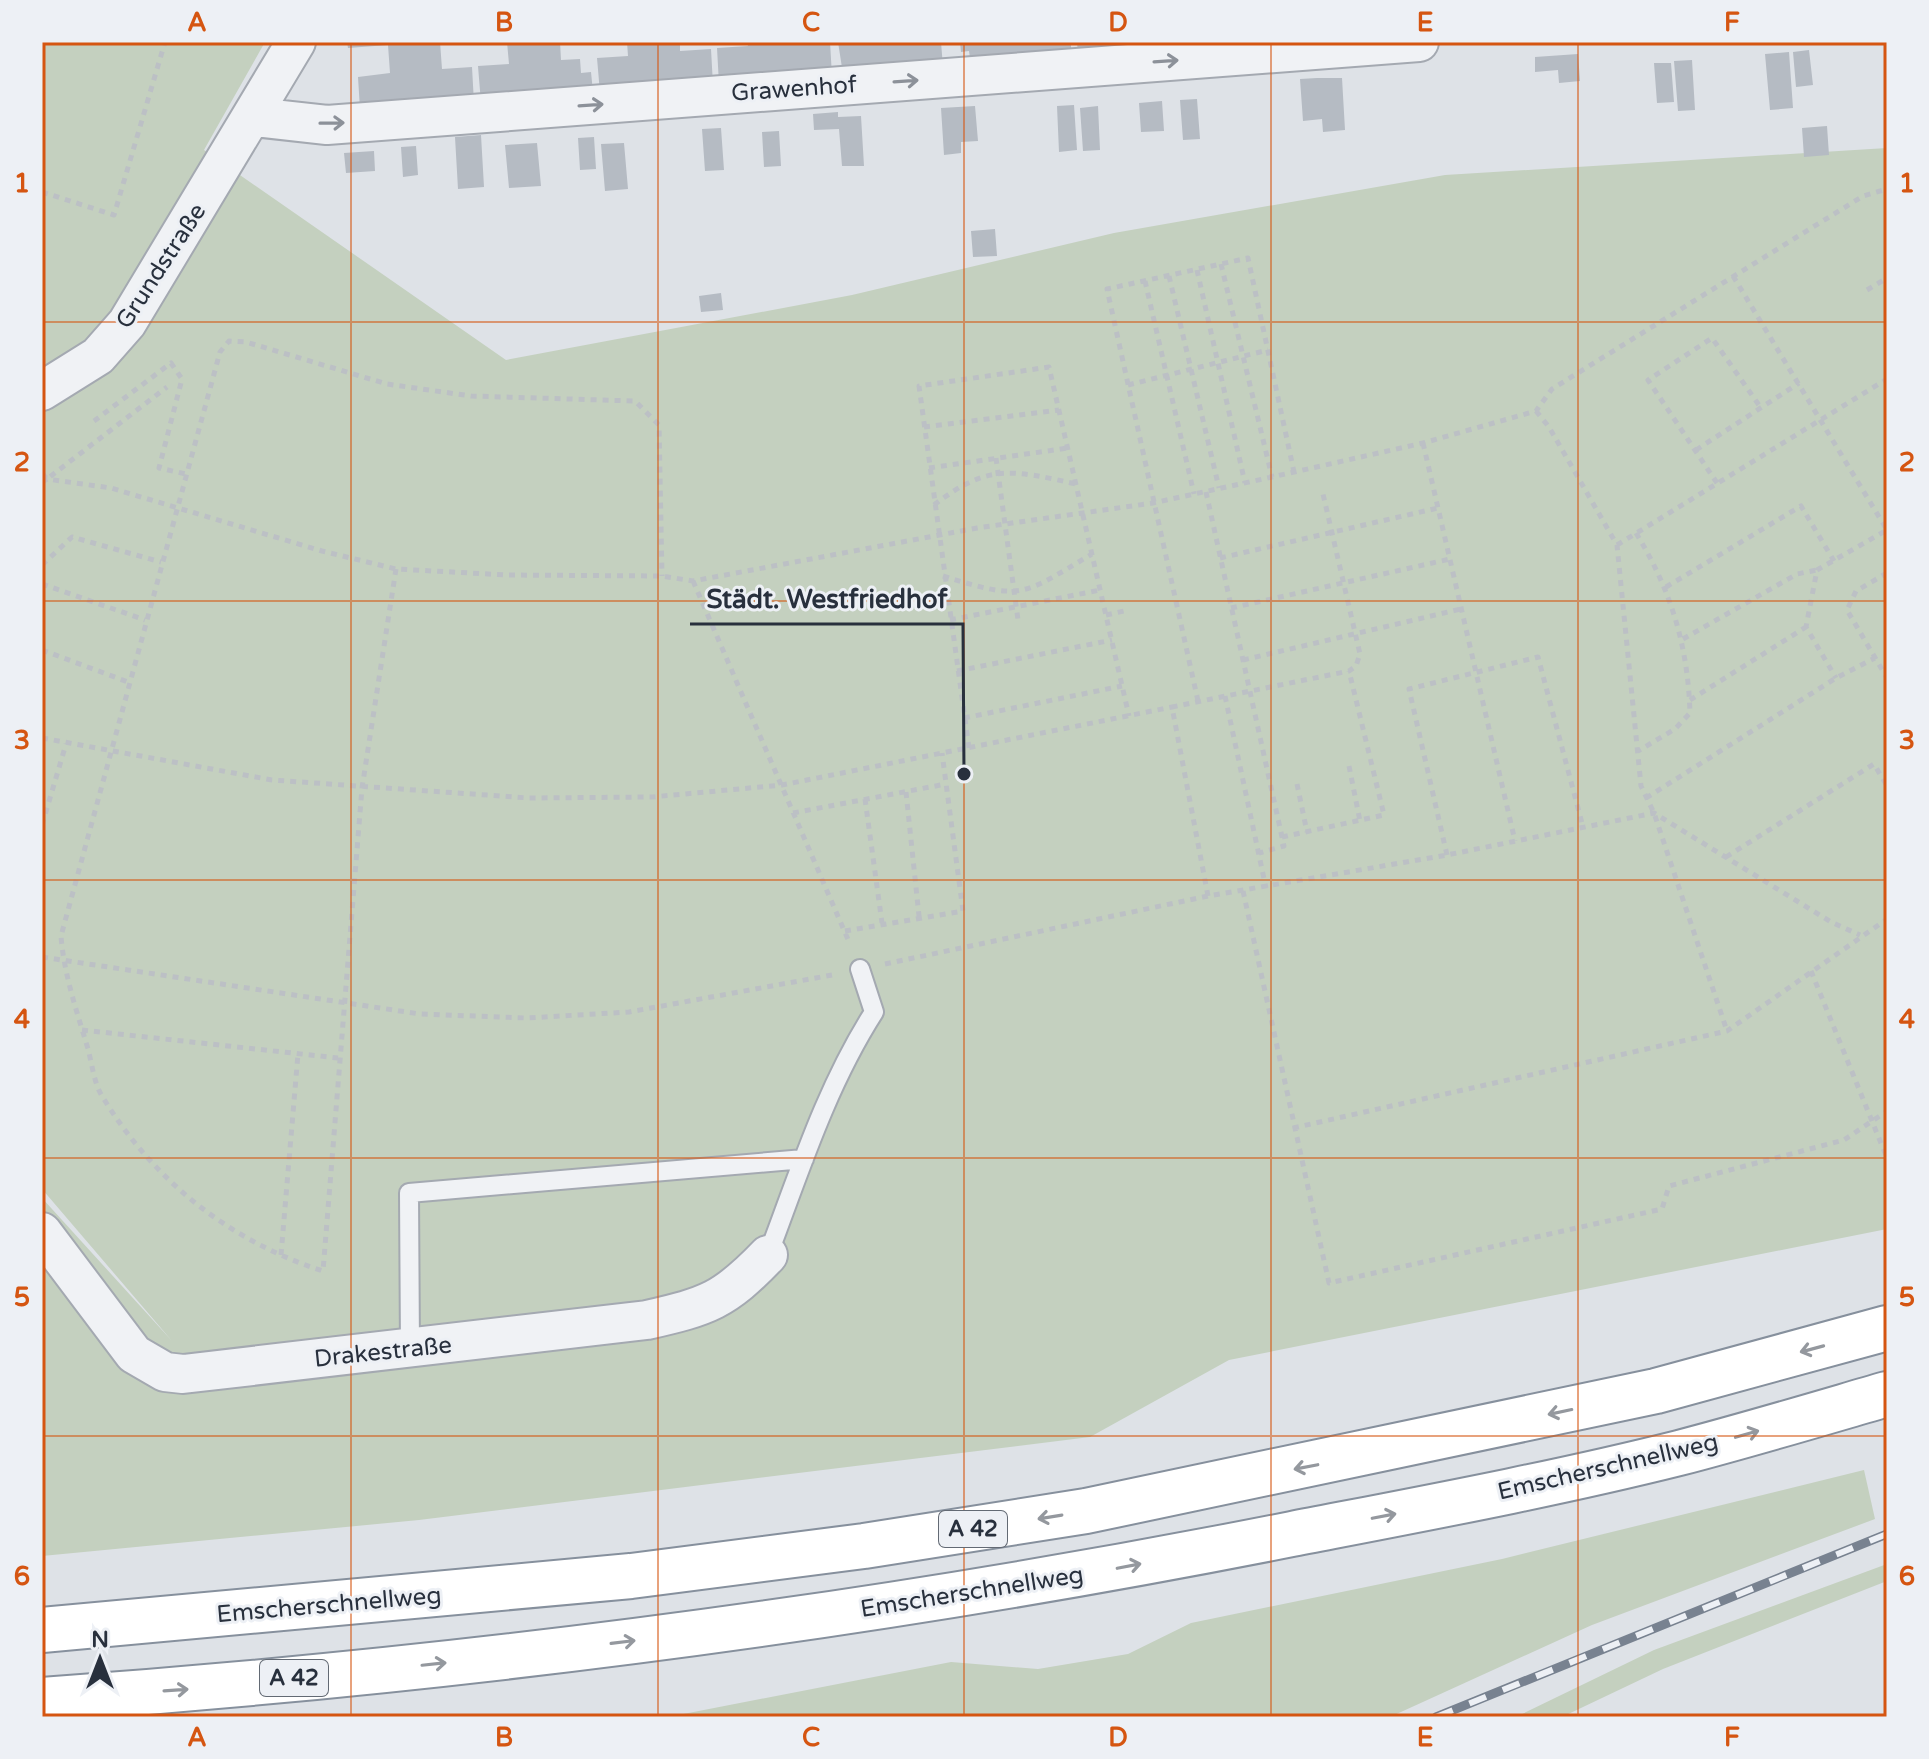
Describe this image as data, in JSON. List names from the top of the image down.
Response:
{
  "streets": {
    "highway": ["Emscherschnellweg", "A 42"],
    "street": ["Grawenhof", "Grundstraße", "Drakestraße"]
  },
  "crossings": [
    ["Grawenhof", "Grundstraße"]
  ],
  "one_way": ["Grawenhof"],
  "places": ["Städt. Westfriedhof"],
  "north": "top",
  "grid": {
    "columns": [
      "A",
      "B",
      "C",
      "D",
      "E",
      "F"
    ],
    "rows": [
      "1",
      "2",
      "3",
      "4",
      "5",
      "6"
    ]
  }
}
